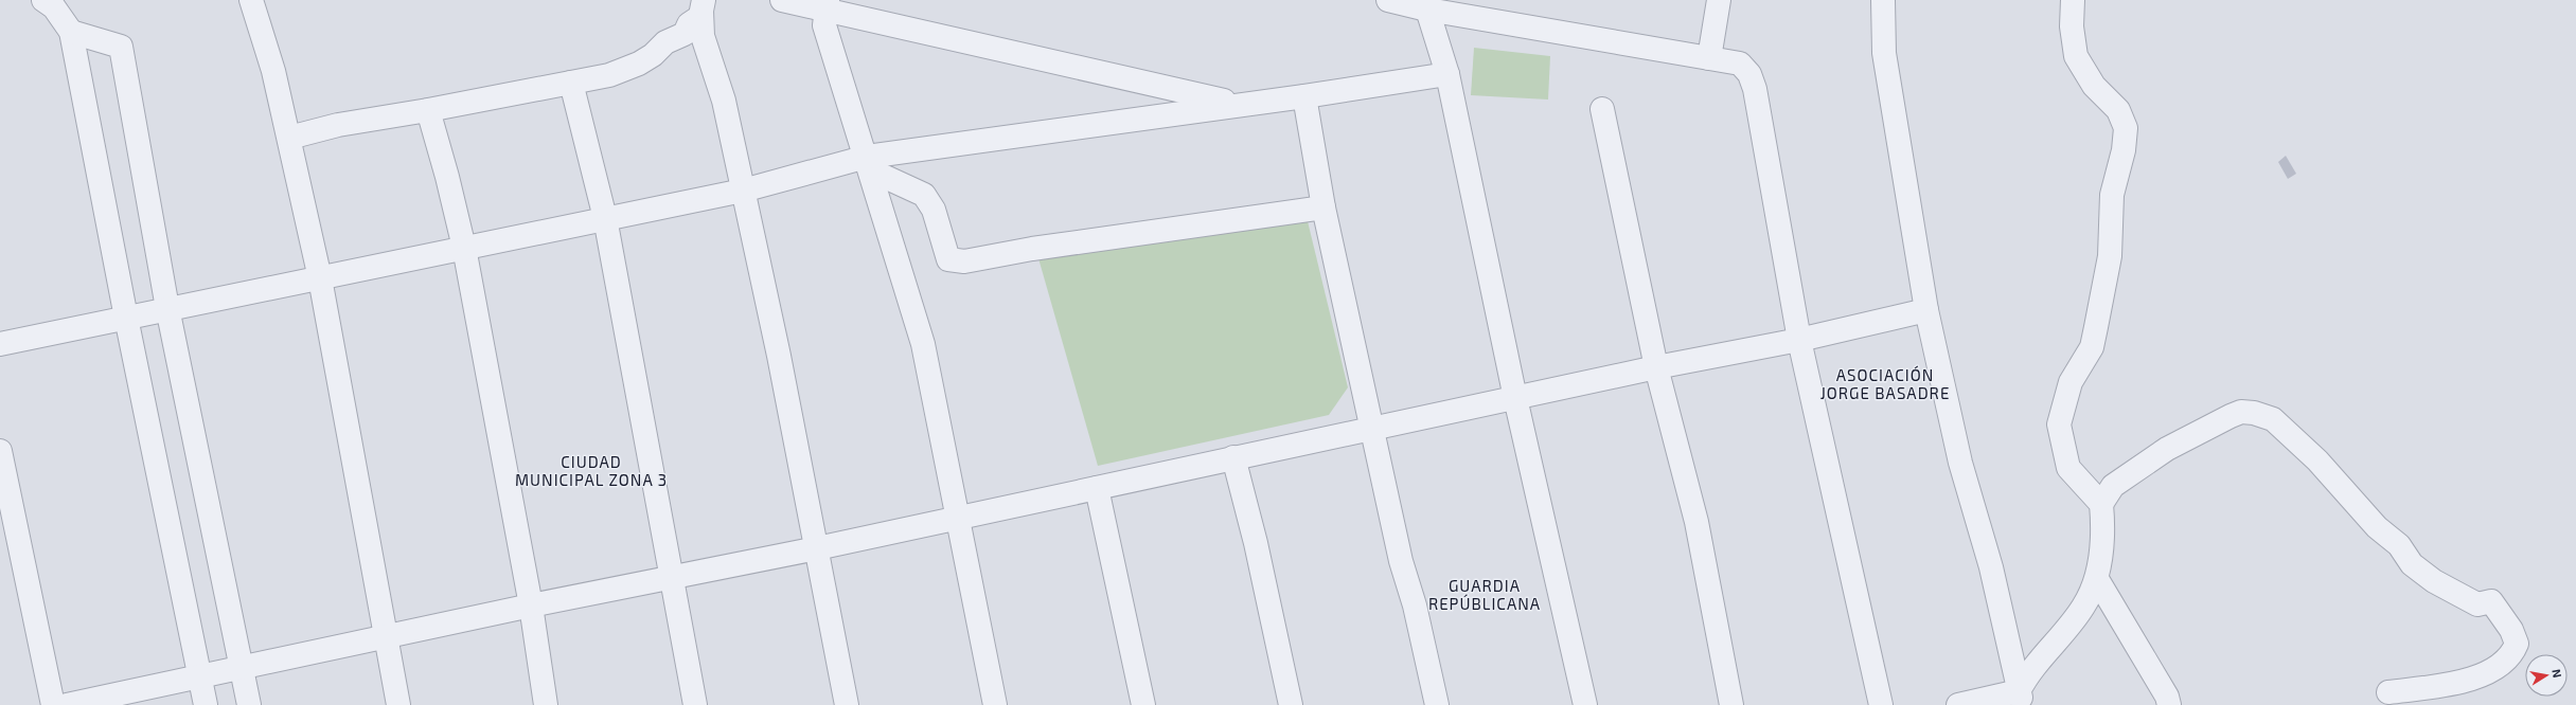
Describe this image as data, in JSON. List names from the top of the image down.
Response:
{
  "districts": ["ASOCIACIÓN JORGE BASADRE", "CIUDAD MUNICIPAL ZONA 3", "GUARDIA REPÚBLICANA"],
  "north": "right"
}
